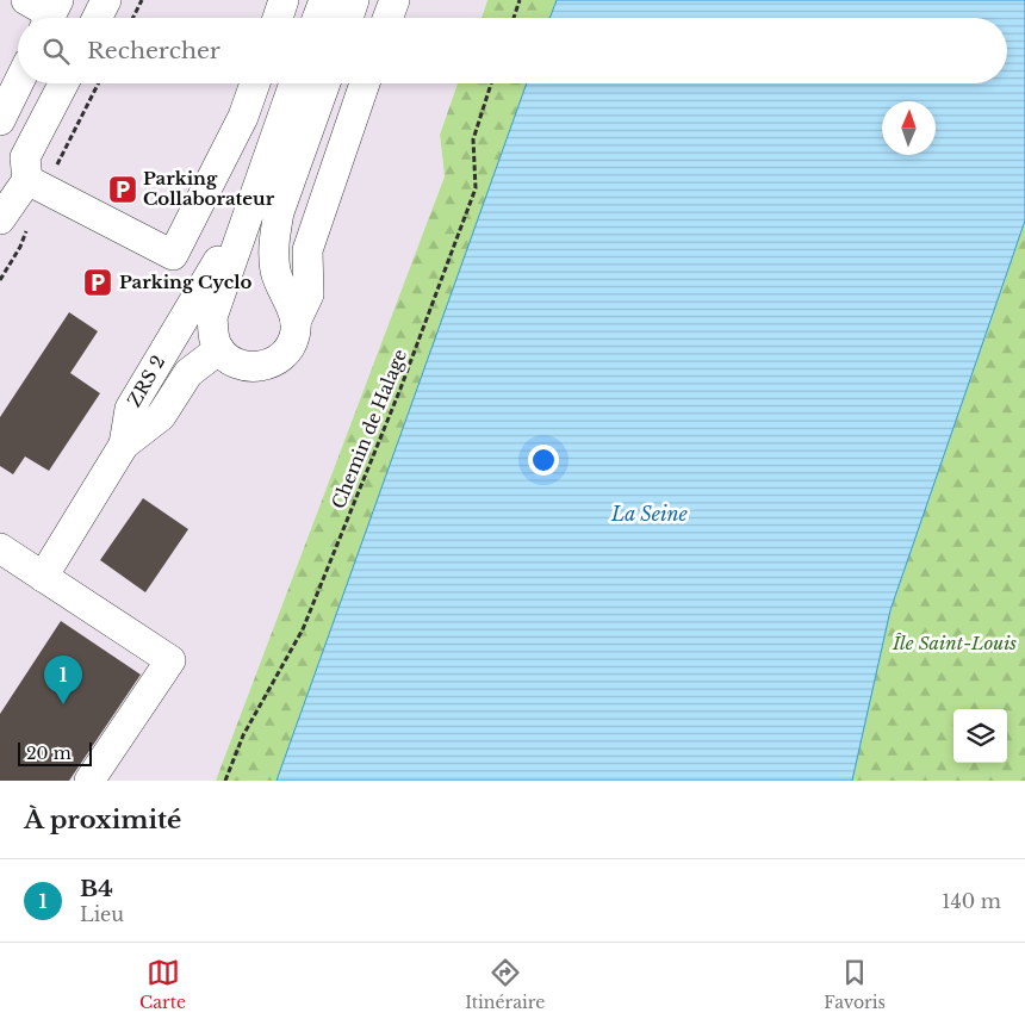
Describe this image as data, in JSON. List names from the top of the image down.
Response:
{
  "streets": {
    "lane": ["ZRS 2"],
    "path": ["Chemin de Halage"]
  },
  "water": ["La Seine"],
  "parks": ["Île Saint-Louis"],
  "places": {
    "parking": ["Parking Collaborateur", "Parking Cyclo"]
  },
  "scale_bar": "20 m",
  "north": "top",
  "page": {
    "search": "Rechercher",
    "pins": "1",
    "scale": "20 m",
    "heading": "À proximité",
    "list": [
      {
        "mark": "1",
        "name": "B4",
        "note": "Lieu",
        "value": "140 m"
      }
    ],
    "nav": ["Carte", "Itinéraire", "Favoris"]
  }
}
